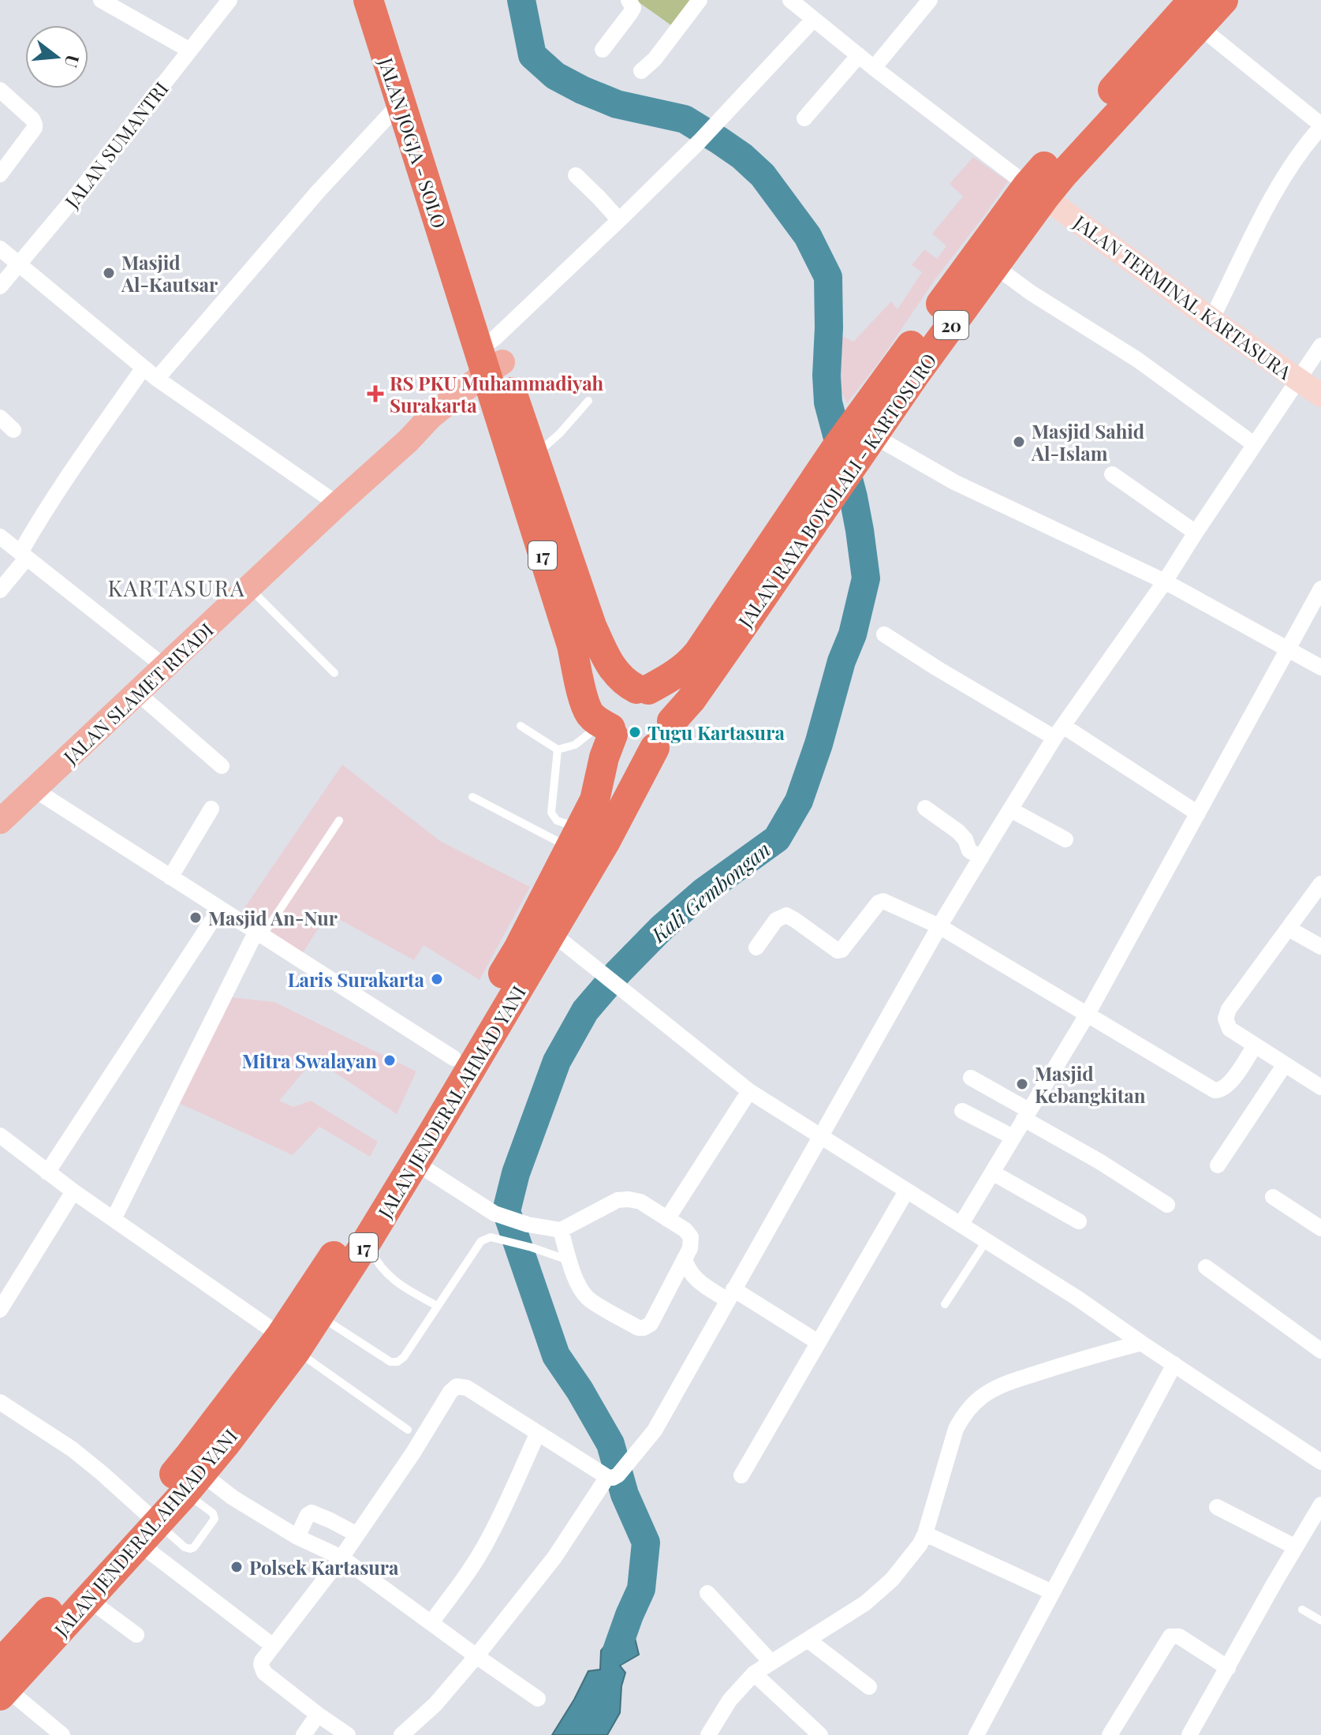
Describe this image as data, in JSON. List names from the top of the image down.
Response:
{
  "streets": {
    "highway": [
      "JALAN JOGJA - SOLO",
      "20",
      "JALAN RAYA BOYOLALI - KARTOSURO",
      "17",
      "JALAN JENDERAL AHMAD YANI"
    ],
    "main road": ["JALAN SLAMET RIYADI"],
    "street": ["JALAN SUMANTRI", "JALAN TERMINAL KARTASURA"]
  },
  "crossings": [
    ["JALAN JOGJA - SOLO", "17"],
    ["JALAN JOGJA - SOLO", "JALAN SLAMET RIYADI"],
    ["JALAN TERMINAL KARTASURA", "JALAN RAYA BOYOLALI - KARTOSURO"],
    ["JALAN RAYA BOYOLALI - KARTOSURO", "17"],
    ["JALAN RAYA BOYOLALI - KARTOSURO", "JALAN JENDERAL AHMAD YANI"],
    ["17", "JALAN SLAMET RIYADI"],
    ["17", "JALAN JENDERAL AHMAD YANI"]
  ],
  "districts": ["KARTASURA"],
  "water": ["Kali Gembongan"],
  "places": {
    "other": [
      "Masjid Al-Kautsar",
      "Masjid Sahid Al-Islam",
      "Tugu Kartasura",
      "Masjid An-Nur",
      "Laris Surakarta",
      "Mitra Swalayan",
      "Masjid Kebangkitan",
      "Polsek Kartasura"
    ],
    "health": ["RS PKU Muhammadiyah Surakarta"]
  },
  "north": "right"
}
